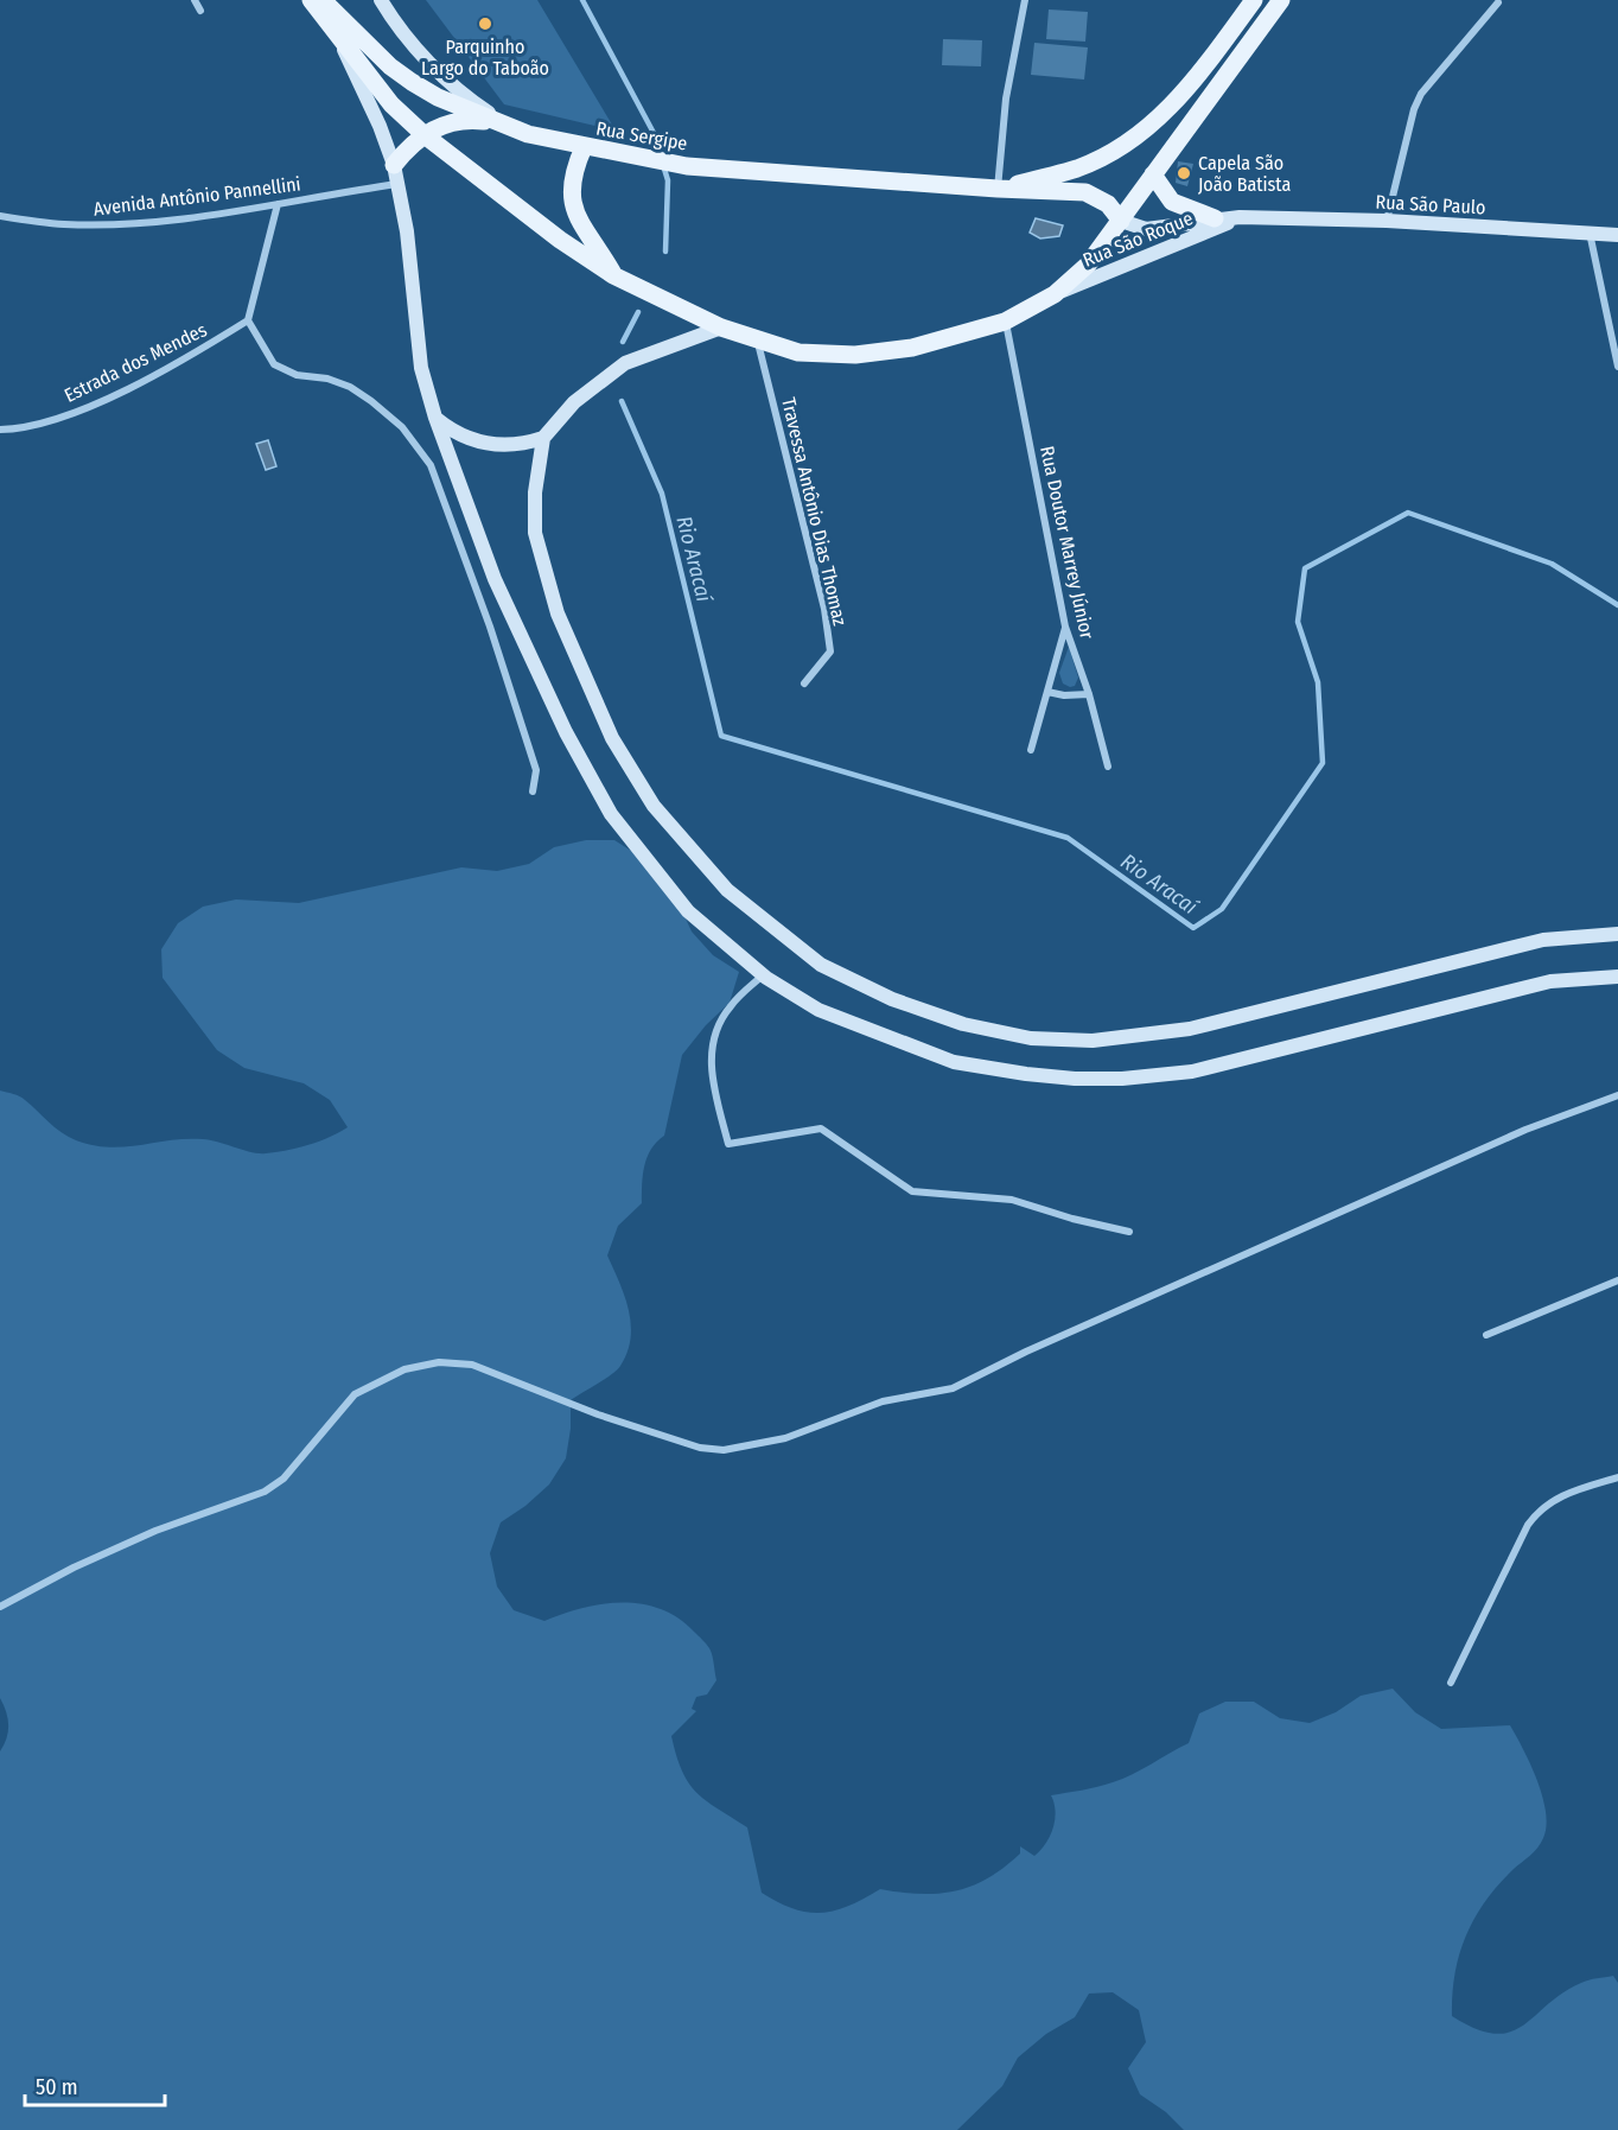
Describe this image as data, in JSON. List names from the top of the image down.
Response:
{
  "streets": {
    "main road": ["Rua Sergipe", "Rua São Paulo", "Rua São Roque"],
    "street": [
      "Avenida Antônio Pannellini",
      "Estrada dos Mendes",
      "Travessa Antônio Dias Thomaz",
      "Rua Doutor Marrey Júnior"
    ]
  },
  "crossings": [
    ["Rua Sergipe", "Rua São Roque"],
    ["Rua São Paulo", "Rua São Roque"]
  ],
  "water": ["Rio Aracaí"],
  "places": ["Parquinho Largo do Taboão", "Capela São João Batista"],
  "scale_bar": "50 m"
}
